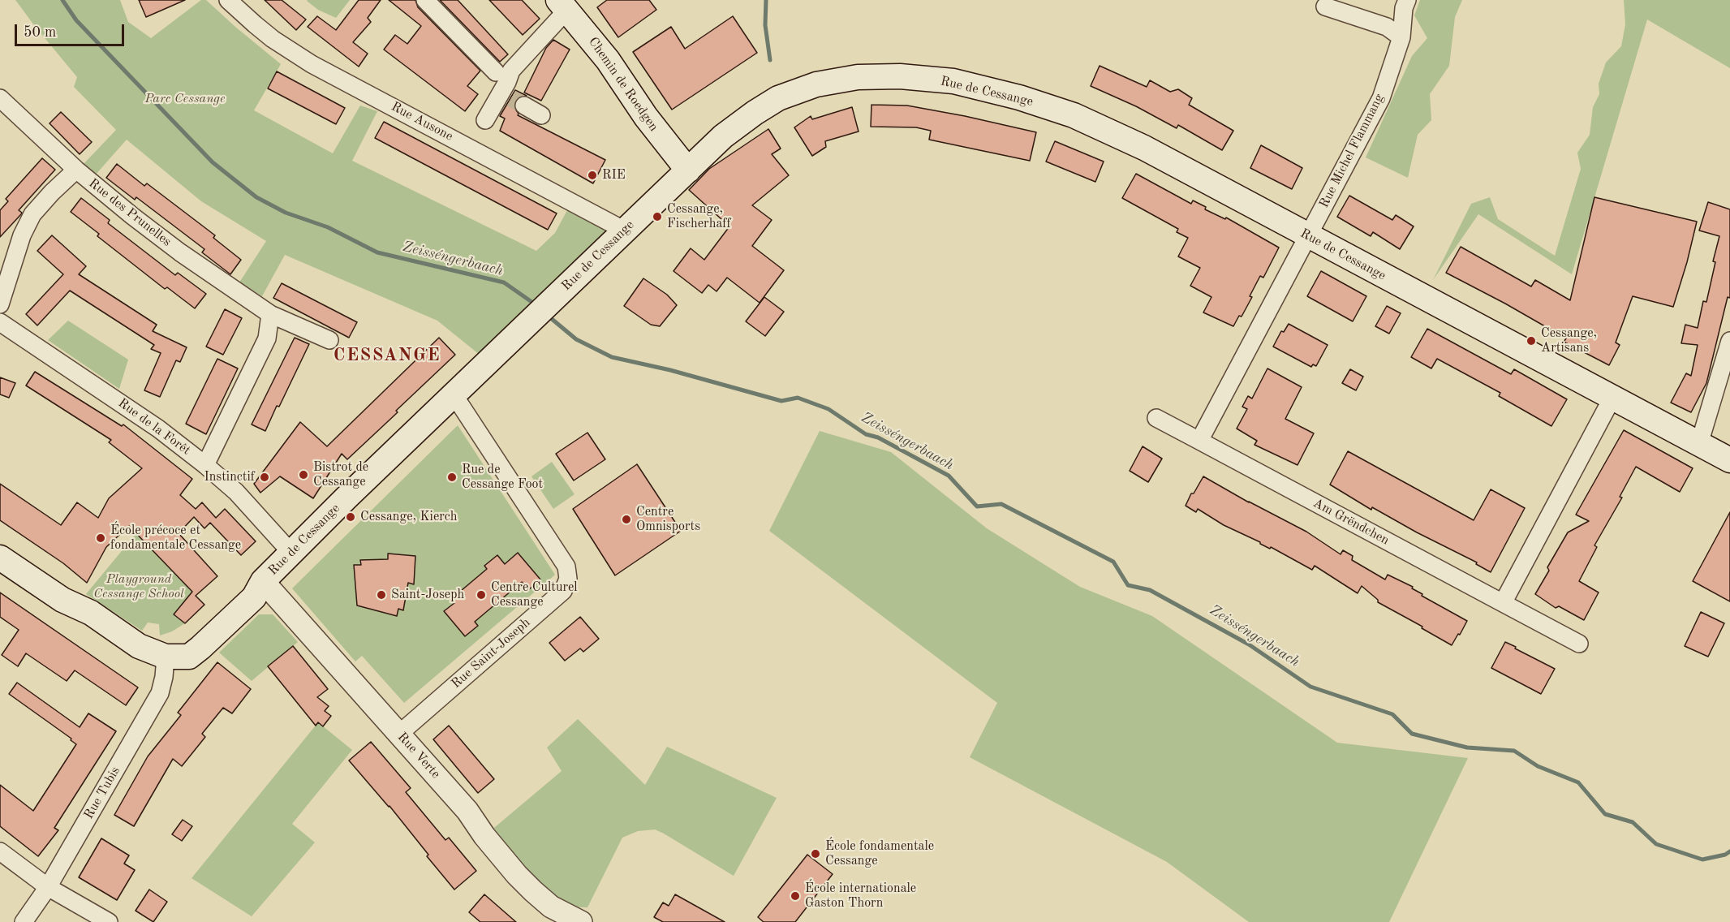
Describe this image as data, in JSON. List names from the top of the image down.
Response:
{
  "streets": {
    "main road": ["Chemin de Roedgen", "Rue de Cessange"],
    "street": [
      "Rue Ausone",
      "Rue Michel Flammang",
      "Rue des Prunelles",
      "Rue de la Forêt",
      "Am Grëndchen",
      "Rue Saint-Joseph",
      "Rue Verte",
      "Rue Tubis"
    ]
  },
  "crossings": [
    ["Chemin de Roedgen", "Rue de Cessange"],
    ["Rue de Cessange", "Rue Ausone"],
    ["Rue de Cessange", "Rue Michel Flammang"],
    ["Rue de Cessange", "Rue de la Forêt"],
    ["Rue de Cessange", "Rue Saint-Joseph"],
    ["Rue de Cessange", "Rue Verte"],
    ["Rue de Cessange", "Rue Tubis"],
    ["Rue Saint-Joseph", "Rue Verte"]
  ],
  "districts": ["CESSANGE"],
  "water": ["Zeisséngerbaach"],
  "parks": ["Parc Cessange", "Playground Cessange School"],
  "places": [
    "RIE",
    "Cessange, Fischerhaff",
    "Cessange, Artisans",
    "Bistrot de Cessange",
    "Instinctif",
    "Rue de Cessange Foot",
    "Cessange, Kierch",
    "Centre Omnisports",
    "École précoce et fondamentale Cessange",
    "Saint-Joseph",
    "Centre Culturel Cessange",
    "École fondamentale Cessange",
    "École internationale Gaston Thorn"
  ],
  "scale_bar": "50 m"
}
